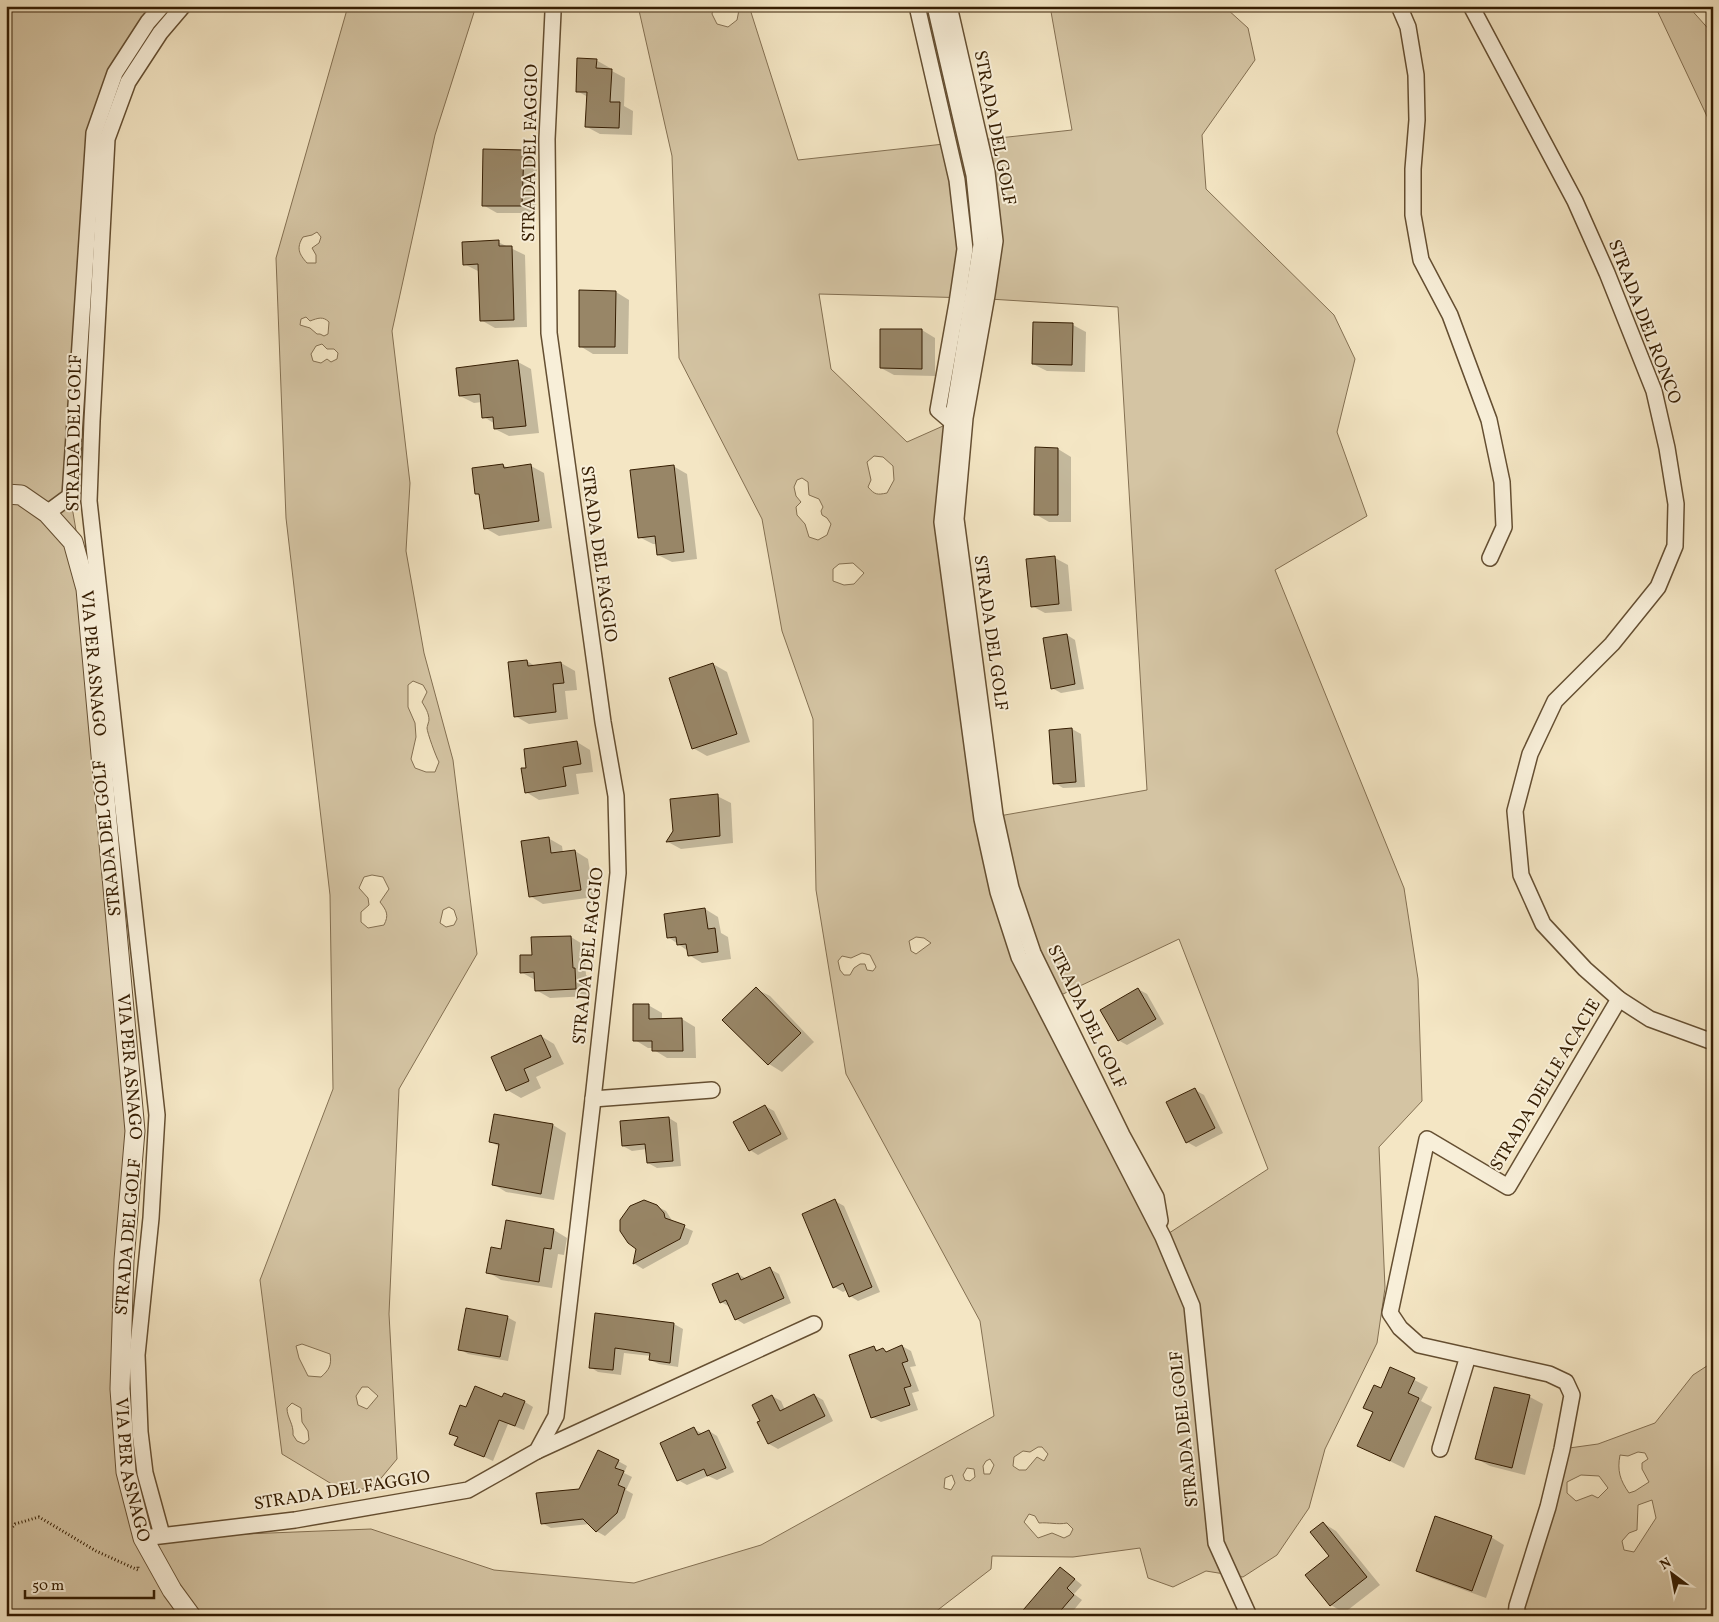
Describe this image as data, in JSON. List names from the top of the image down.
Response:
{
  "streets": {
    "street": [
      "STRADA DEL GOLF",
      "STRADA DEL FAGGIO",
      "STRADA DEL RONCO",
      "VIA PER ASNAGO",
      "STRADA DELLE ACACIE"
    ]
  },
  "crossings": [
    ["STRADA DEL GOLF", "STRADA DEL FAGGIO"],
    ["STRADA DEL GOLF", "VIA PER ASNAGO"],
    ["STRADA DEL FAGGIO", "VIA PER ASNAGO"],
    ["STRADA DEL RONCO", "STRADA DELLE ACACIE"]
  ],
  "scale_bar": "50 m",
  "north": "top left"
}
